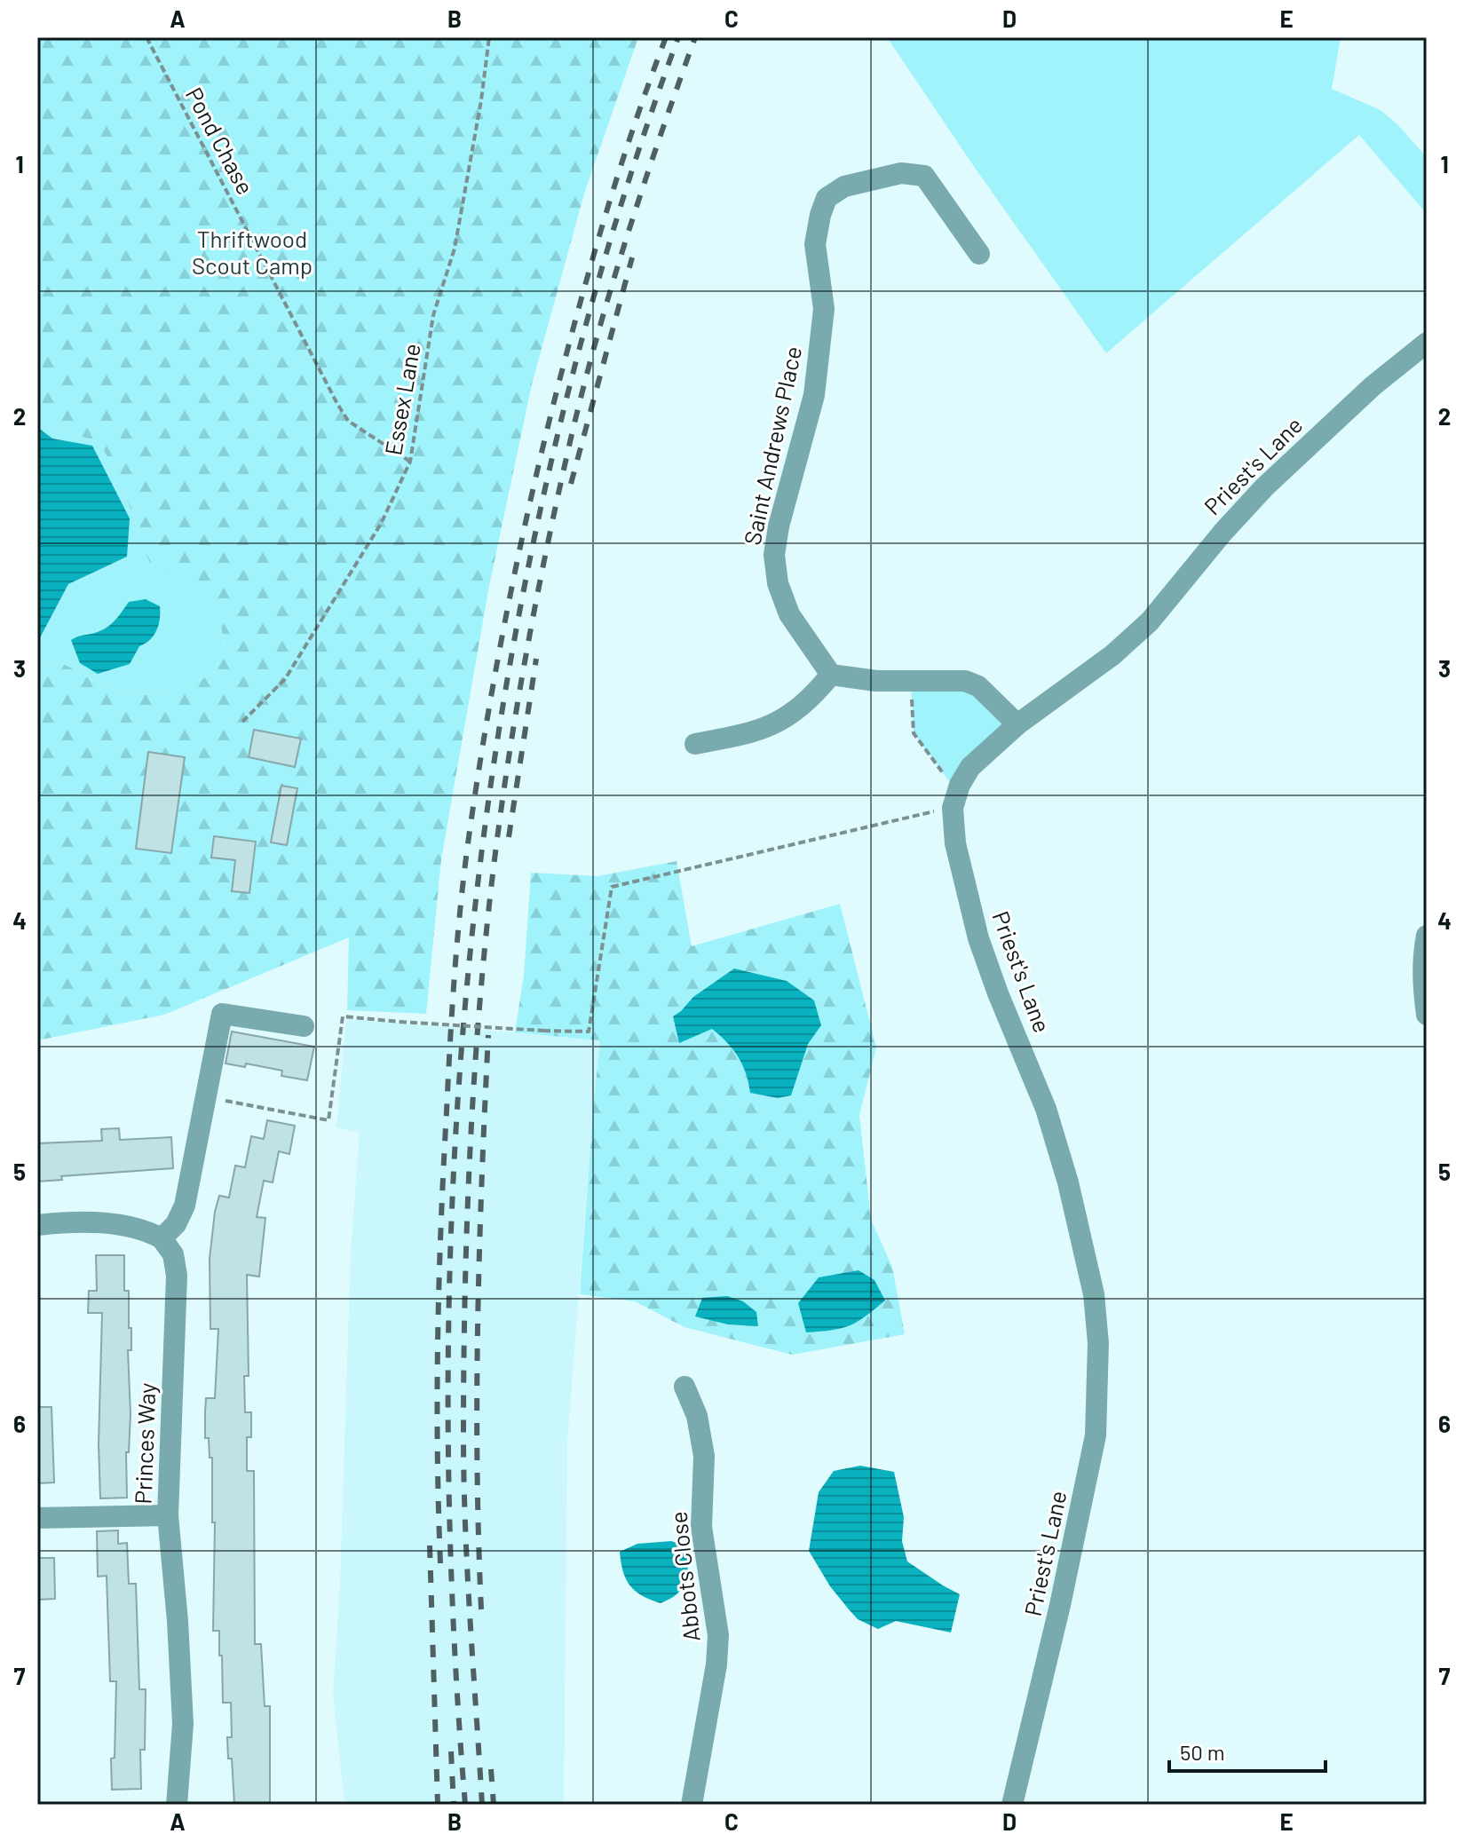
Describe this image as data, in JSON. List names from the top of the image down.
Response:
{
  "streets": {
    "street": [
      "Saint Andrews Place",
      "Priest's Lane",
      "Princes Way",
      "Abbots Close"
    ],
    "path": ["Pond Chase", "Essex Lane"]
  },
  "crossings": [
    ["Pond Chase", "Essex Lane"]
  ],
  "parks": ["Thriftwood Scout Camp"],
  "scale_bar": "50 m",
  "grid": {
    "columns": [
      "A",
      "B",
      "C",
      "D",
      "E"
    ],
    "rows": [
      "1",
      "2",
      "3",
      "4",
      "5",
      "6",
      "7"
    ]
  }
}
